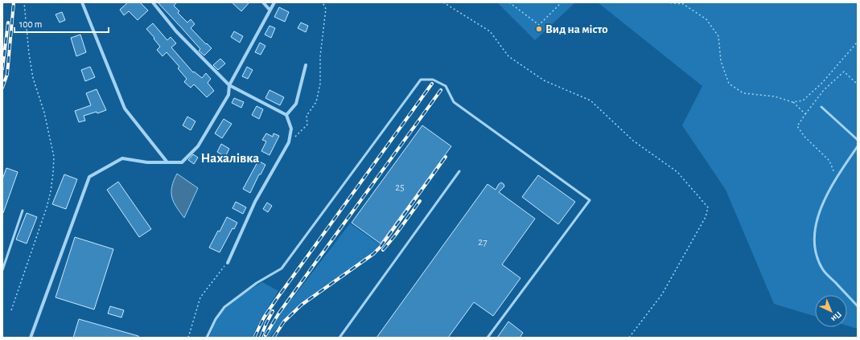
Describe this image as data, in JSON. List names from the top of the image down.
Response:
{
  "districts": ["Нахалівка"],
  "places": ["Вид на місто"],
  "house_numbers": ["25", "27"],
  "scale_bar": "100 m",
  "north": "bottom right"
}
